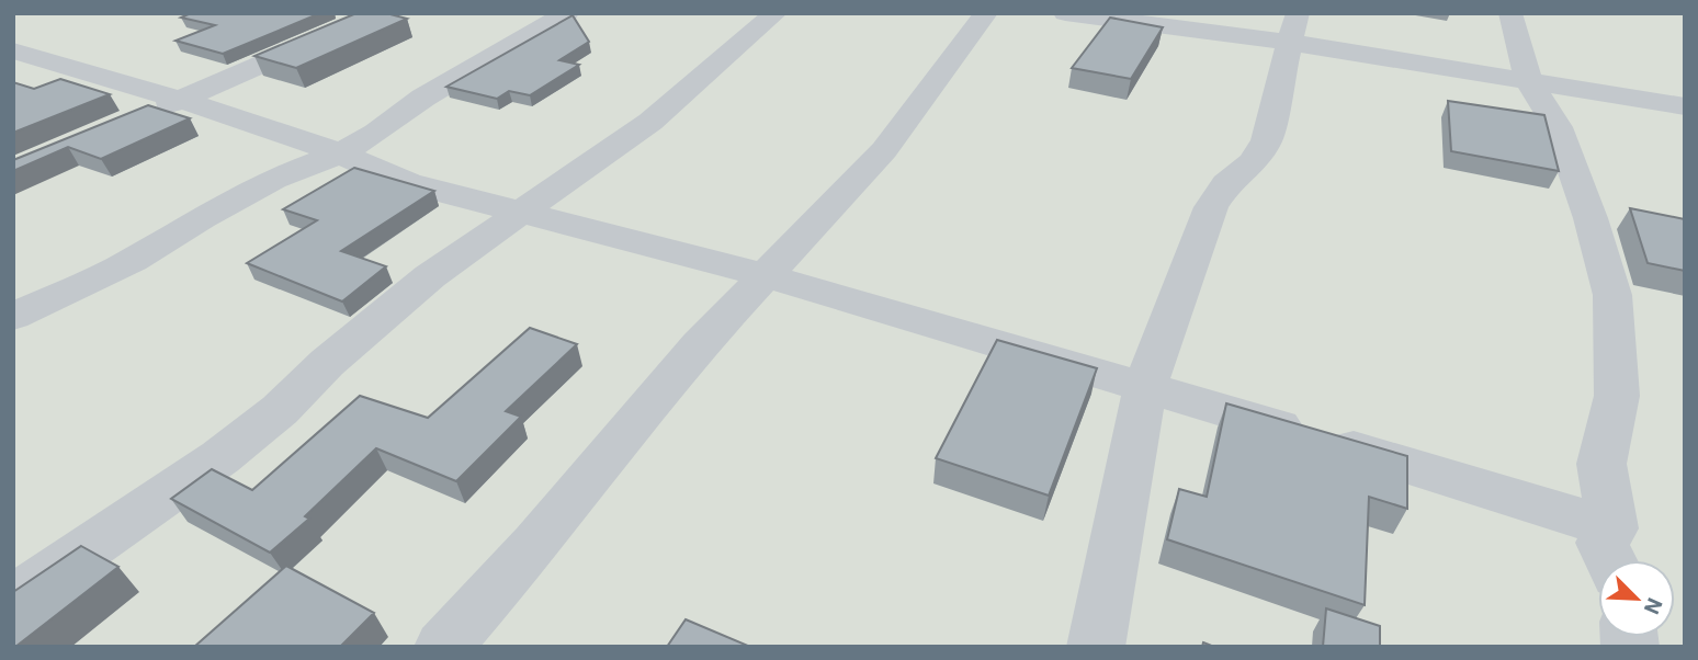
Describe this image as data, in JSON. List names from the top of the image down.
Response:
{
  "north": "bottom right"
}
